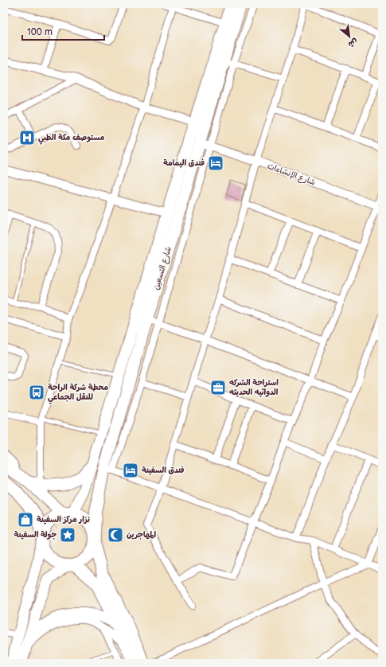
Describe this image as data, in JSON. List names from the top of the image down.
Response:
{
  "streets": {
    "highway": ["شارع التسعين"],
    "street": ["شارع الإنشاءات"]
  },
  "crossings": [
    ["شارع الإنشاءات", "شارع التسعين"]
  ],
  "places": {
    "hospital": ["مستوصف مكة الطبي"],
    "hotel": ["فندق اليمامة", "فندق السفينة"],
    "office": ["استراحة الشركه الدوائيه الحديثه"],
    "bus stop": ["محطة شركة الراحة للنقل الجماعي"],
    "shop": ["نزار مركز السفينة"],
    "place": ["جولة السفينة"],
    "mosque": ["المهاجرين"]
  },
  "scale_bar": "100 m",
  "north": "bottom right"
}
